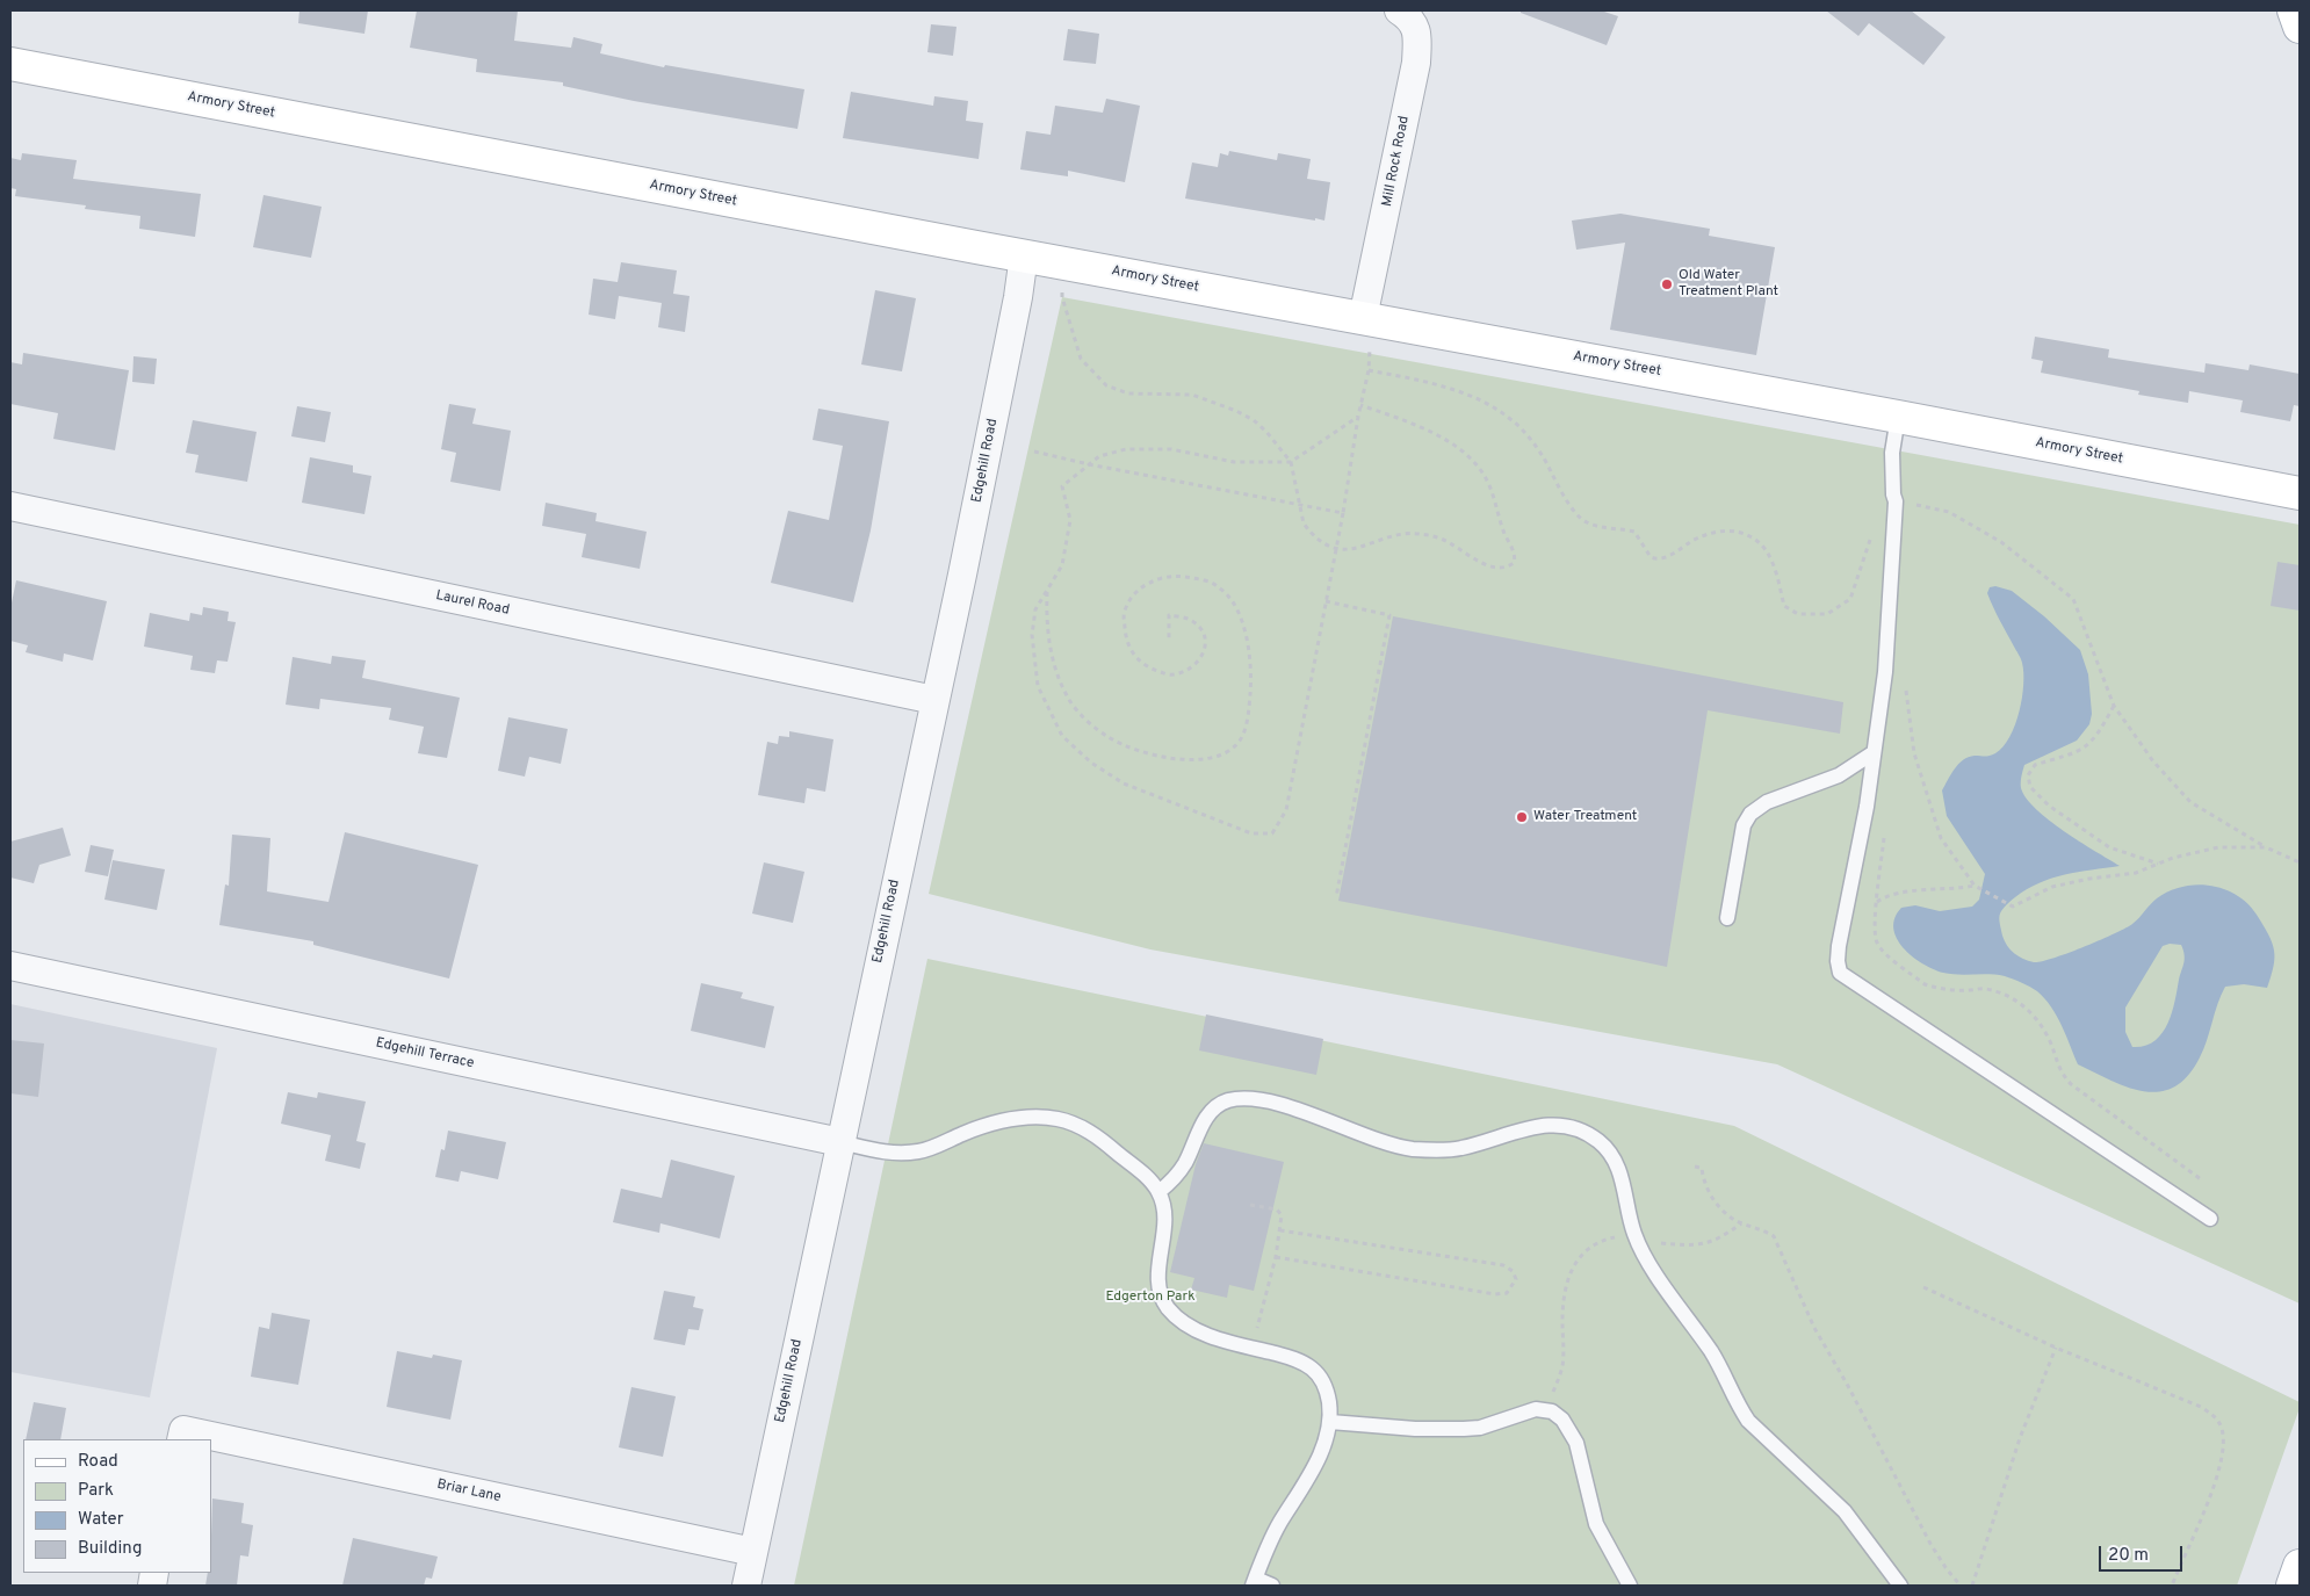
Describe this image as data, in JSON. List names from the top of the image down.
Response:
{
  "streets": {
    "main road": ["Armory Street"],
    "street": [
      "Mill Rock Road",
      "Edgehill Road",
      "Laurel Road",
      "Edgehill Terrace",
      "Briar Lane"
    ]
  },
  "crossings": [
    ["Armory Street", "Mill Rock Road"],
    ["Armory Street", "Edgehill Road"],
    ["Edgehill Road", "Laurel Road"],
    ["Edgehill Road", "Edgehill Terrace"],
    ["Edgehill Road", "Briar Lane"]
  ],
  "parks": ["Edgerton Park"],
  "places": ["Old Water Treatment Plant", "Water Treatment"],
  "legend": [
    "Road",
    "Park",
    "Water",
    "Building"
  ],
  "scale_bar": "20 m"
}
